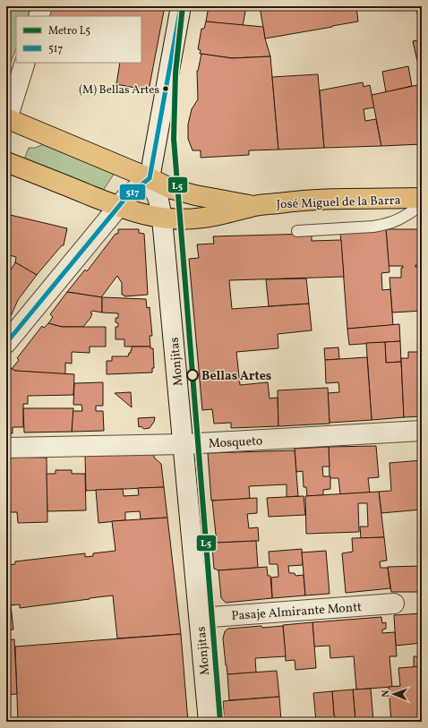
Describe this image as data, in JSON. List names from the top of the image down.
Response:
{
  "streets": {
    "main road": ["José Miguel de la Barra"],
    "street": ["Monjitas", "Mosqueto", "Pasaje Almirante Montt"]
  },
  "crossings": [
    ["José Miguel de la Barra", "Monjitas"],
    ["Monjitas", "Mosqueto"],
    ["Monjitas", "Pasaje Almirante Montt"]
  ],
  "places": ["(M) Bellas Artes", "Bellas Artes"],
  "lines": ["metro line L5", "transit line 517"],
  "legend": ["Metro L5", "517"],
  "north": "left"
}
